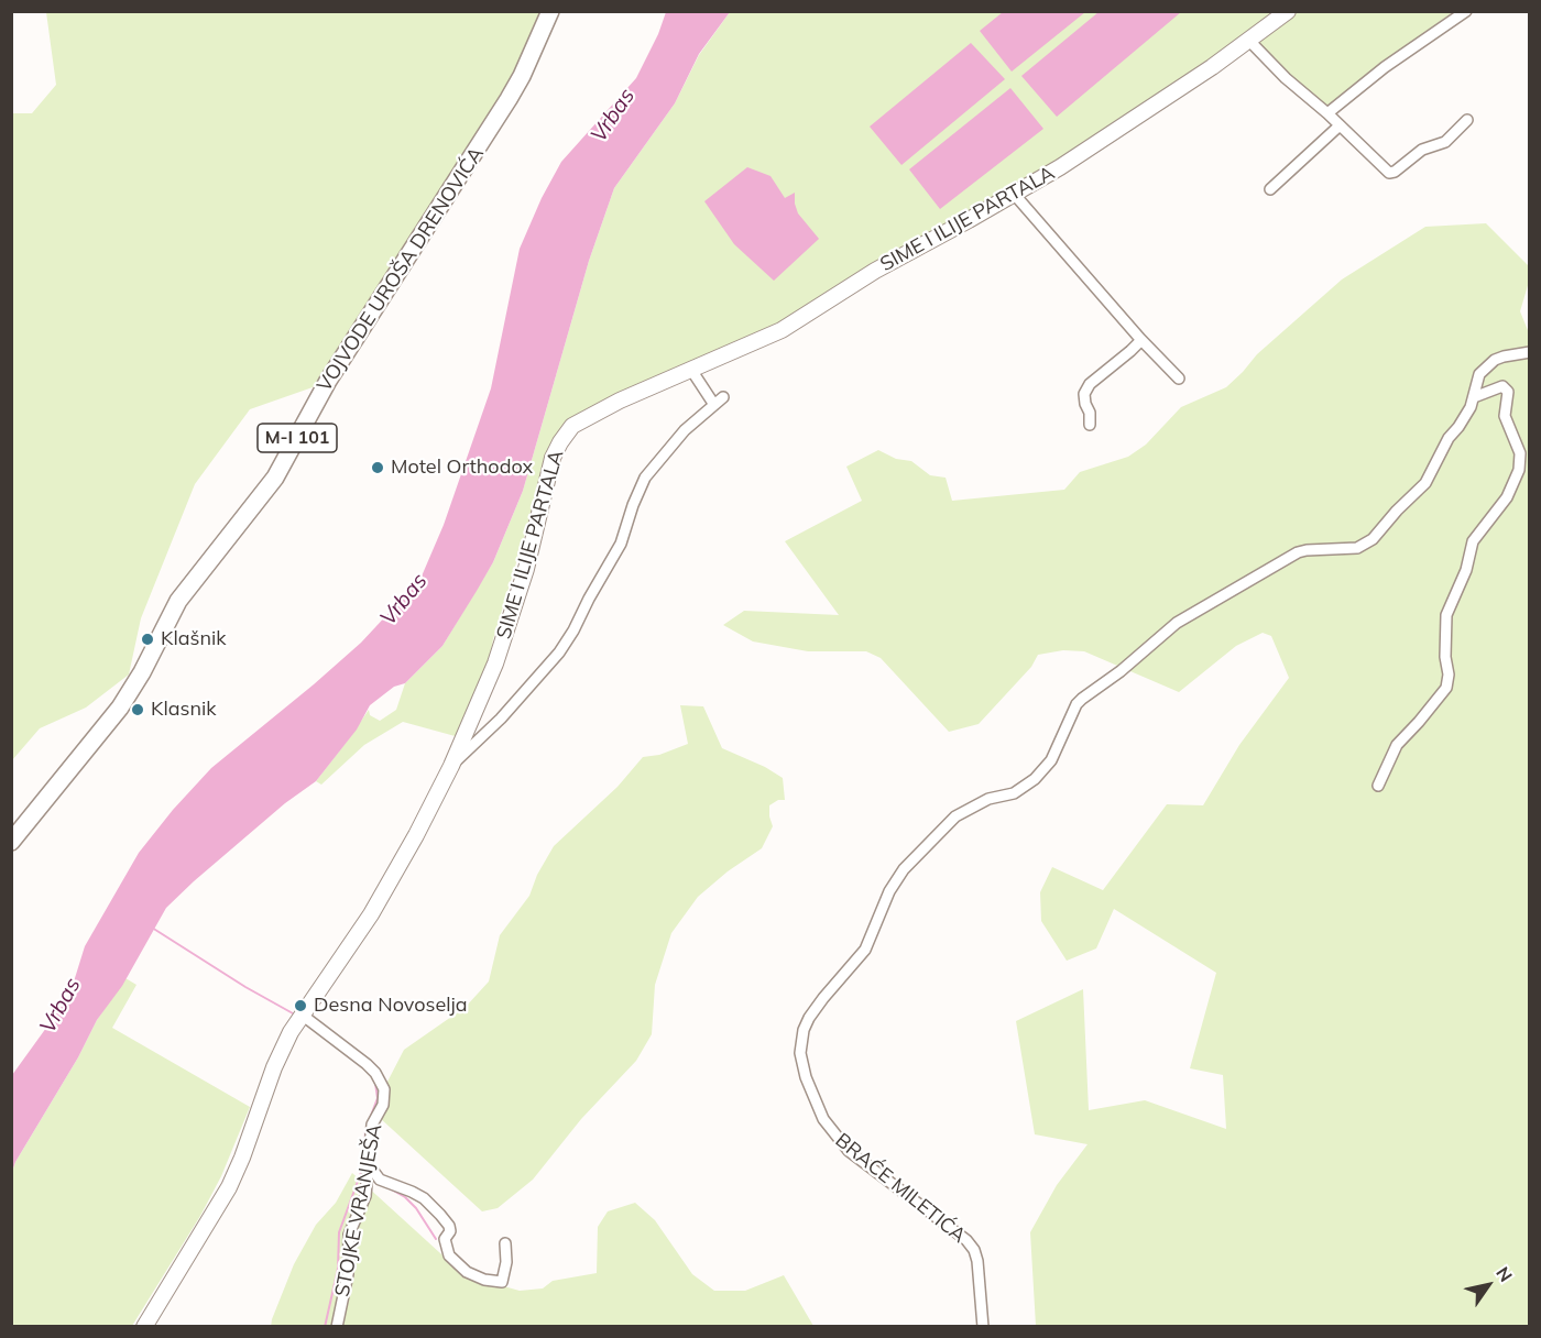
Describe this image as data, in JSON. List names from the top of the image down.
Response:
{
  "streets": {
    "main road": ["VOJVODE UROŠA DRENOVIĆA", "M-I 101"],
    "street": ["SIME I ILIJE PARTALA", "BRAĆE MILETIĆA", "STOJKE VRANJEŠA"]
  },
  "crossings": [
    ["SIME I ILIJE PARTALA", "STOJKE VRANJEŠA"]
  ],
  "water": ["Vrbas"],
  "places": [
    "Motel Orthodox",
    "Klašnik",
    "Klasnik",
    "Desna Novoselja"
  ],
  "north": "top right"
}
